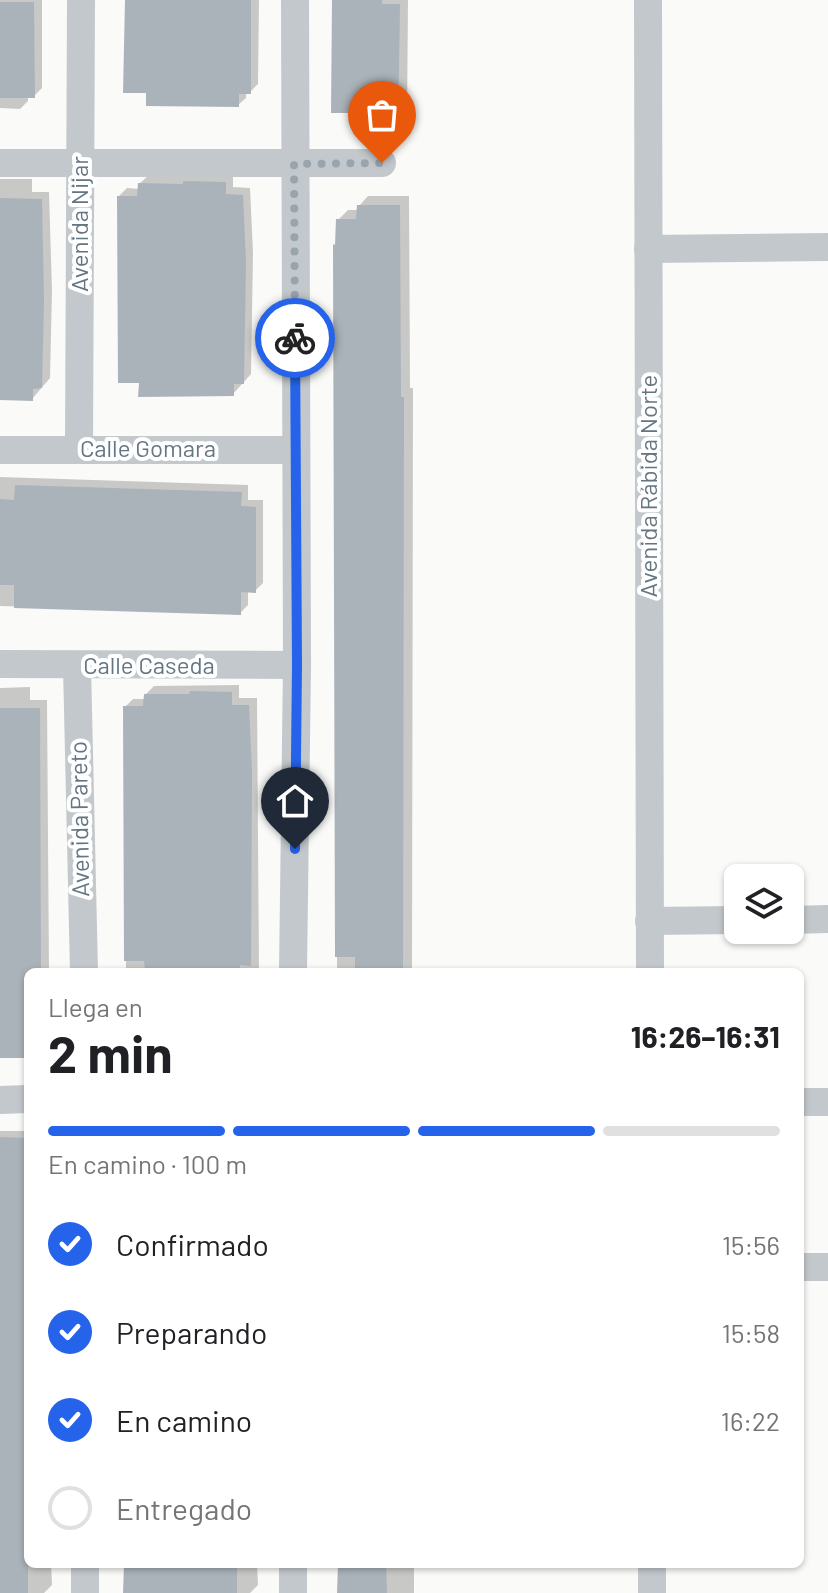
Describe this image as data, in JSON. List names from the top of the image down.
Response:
{
  "streets": {
    "street": [
      "Avenida Nijar",
      "Calle Gomara",
      "Avenida Rábida Norte",
      "Calle Caseda",
      "Avenida Pareto"
    ]
  },
  "crossings": [
    ["Avenida Nijar", "Calle Gomara"],
    ["Calle Caseda", "Avenida Pareto"]
  ],
  "page": {
    "heading": ["2 min", "Llega en", "16:26–16:31"],
    "bar": "En camino · 100 m",
    "list": [
      ["Confirmado", "15:56"],
      ["Preparando", "15:58"],
      ["En camino", "16:22"],
      "Entregado"
    ]
  }
}
